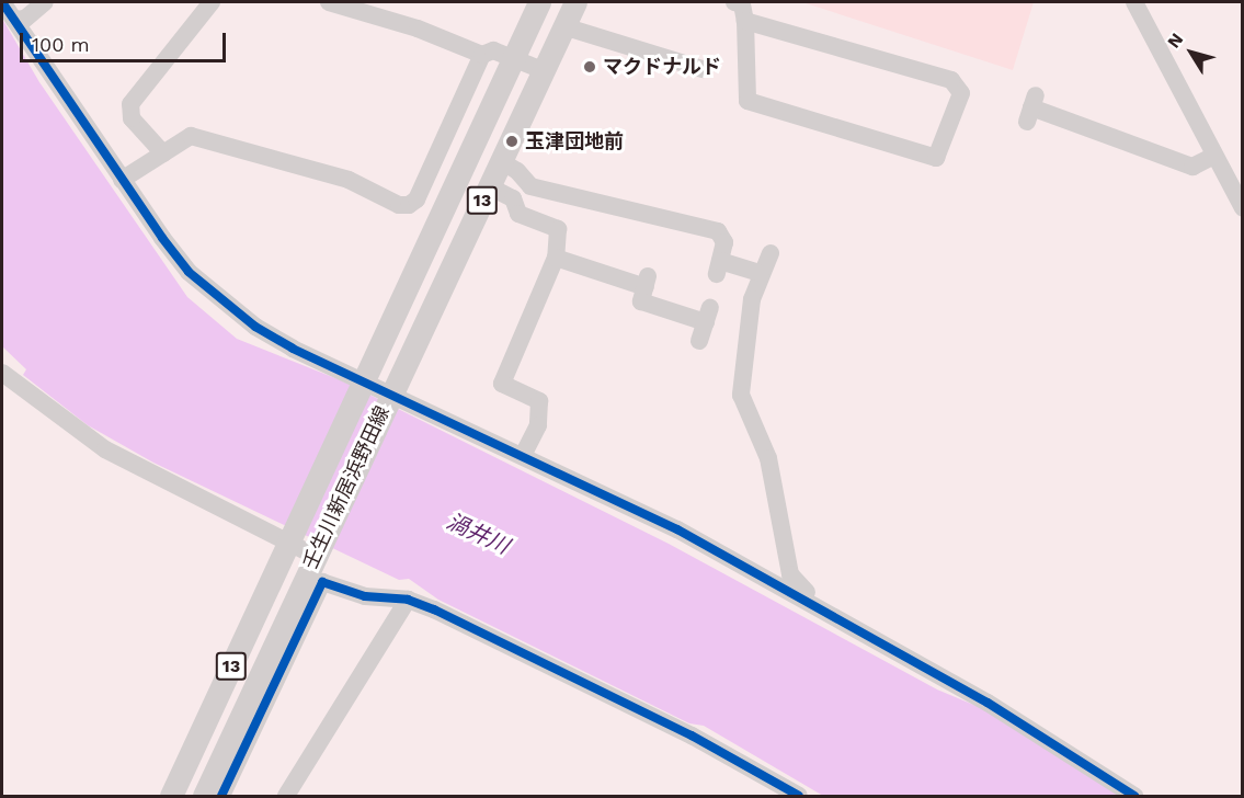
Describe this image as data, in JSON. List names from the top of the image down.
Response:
{
  "streets": {
    "main road": ["13", "壬生川新居浜野田線"]
  },
  "water": ["渦井川"],
  "places": ["マクドナルド", "玉津団地前"],
  "scale_bar": "100 m",
  "north": "top left"
}
